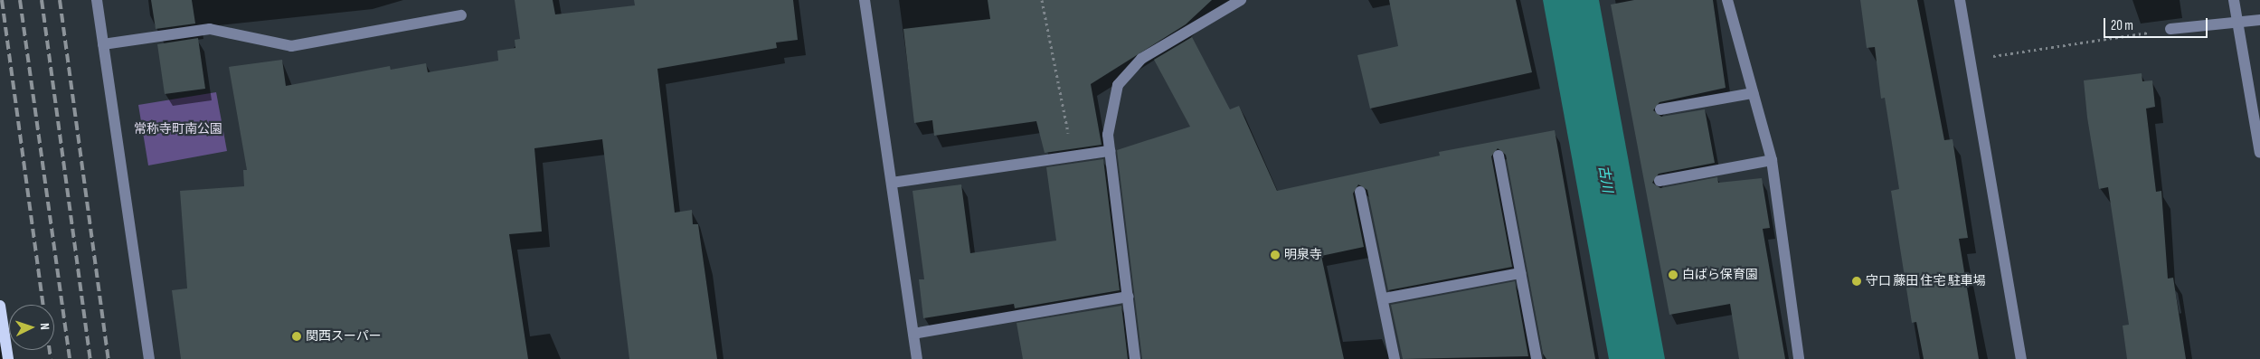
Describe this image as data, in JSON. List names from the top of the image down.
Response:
{
  "water": ["古川"],
  "parks": ["常称寺町南公園"],
  "places": [
    "明泉寺",
    "白ばら保育園",
    "守口 藤田 住宅 駐車場",
    "関西スーパー"
  ],
  "scale_bar": "20 m",
  "north": "right"
}
